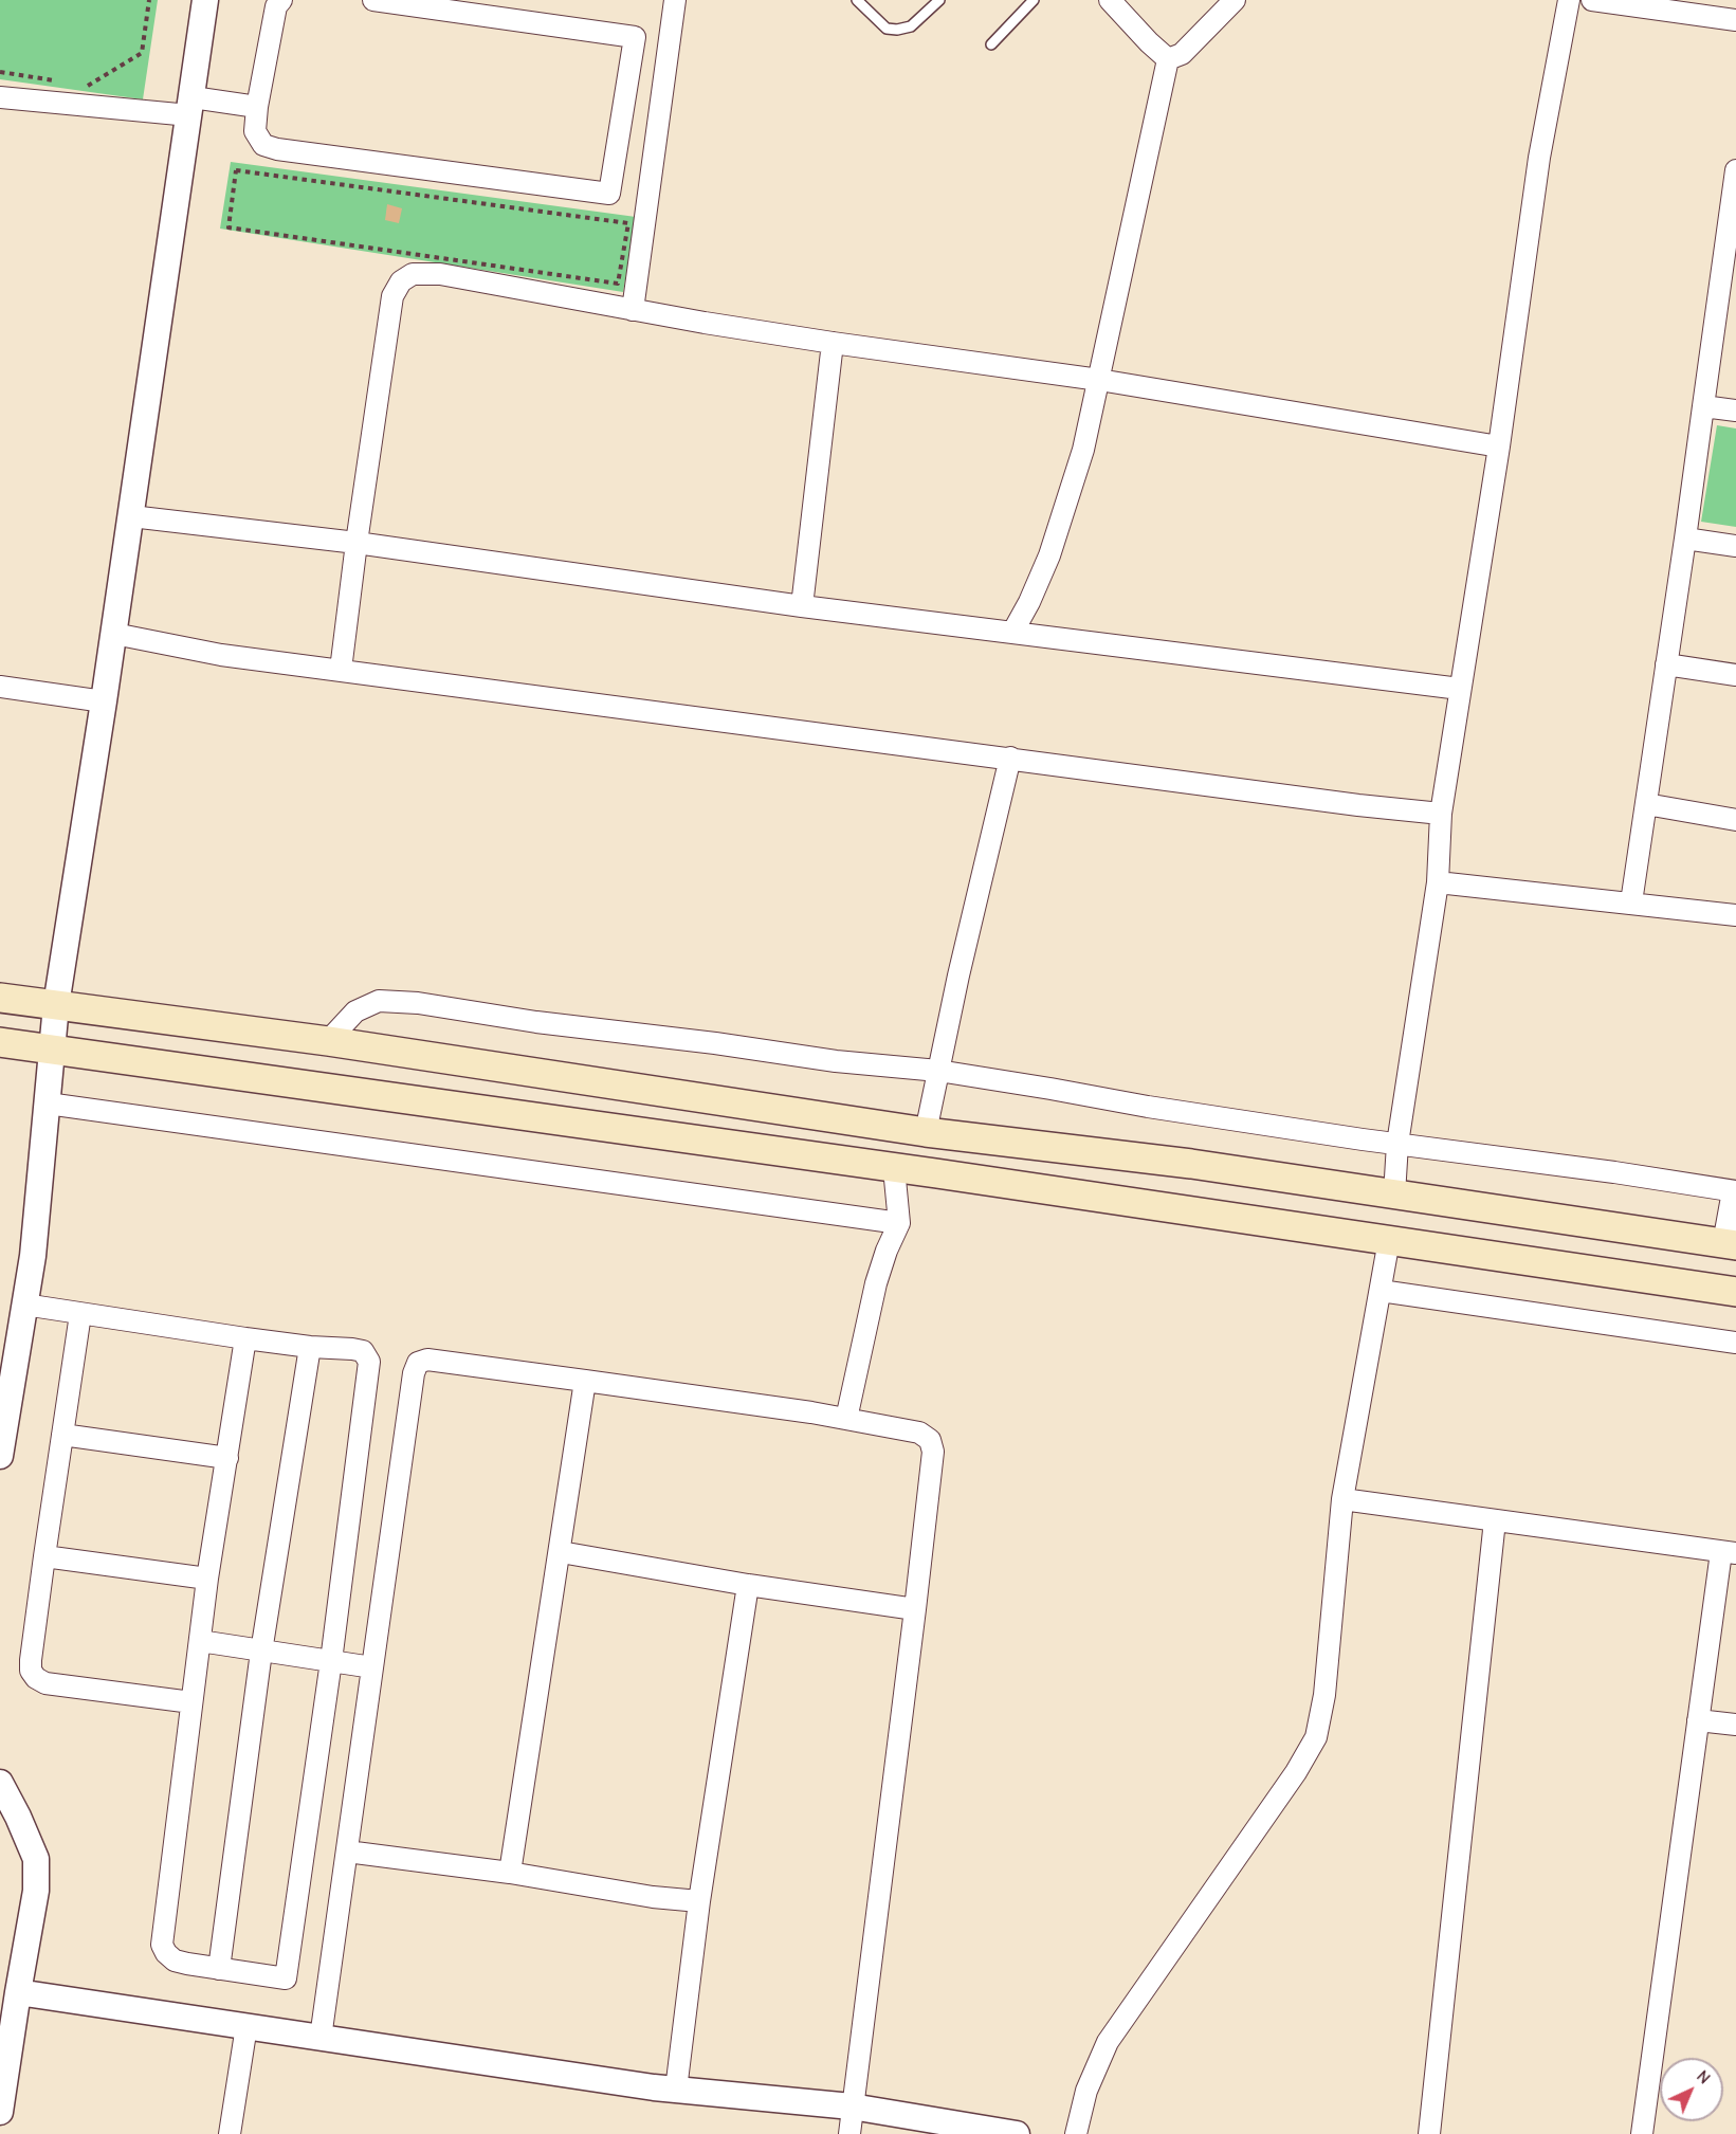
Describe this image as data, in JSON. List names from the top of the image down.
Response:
{
  "north": "top right"
}
